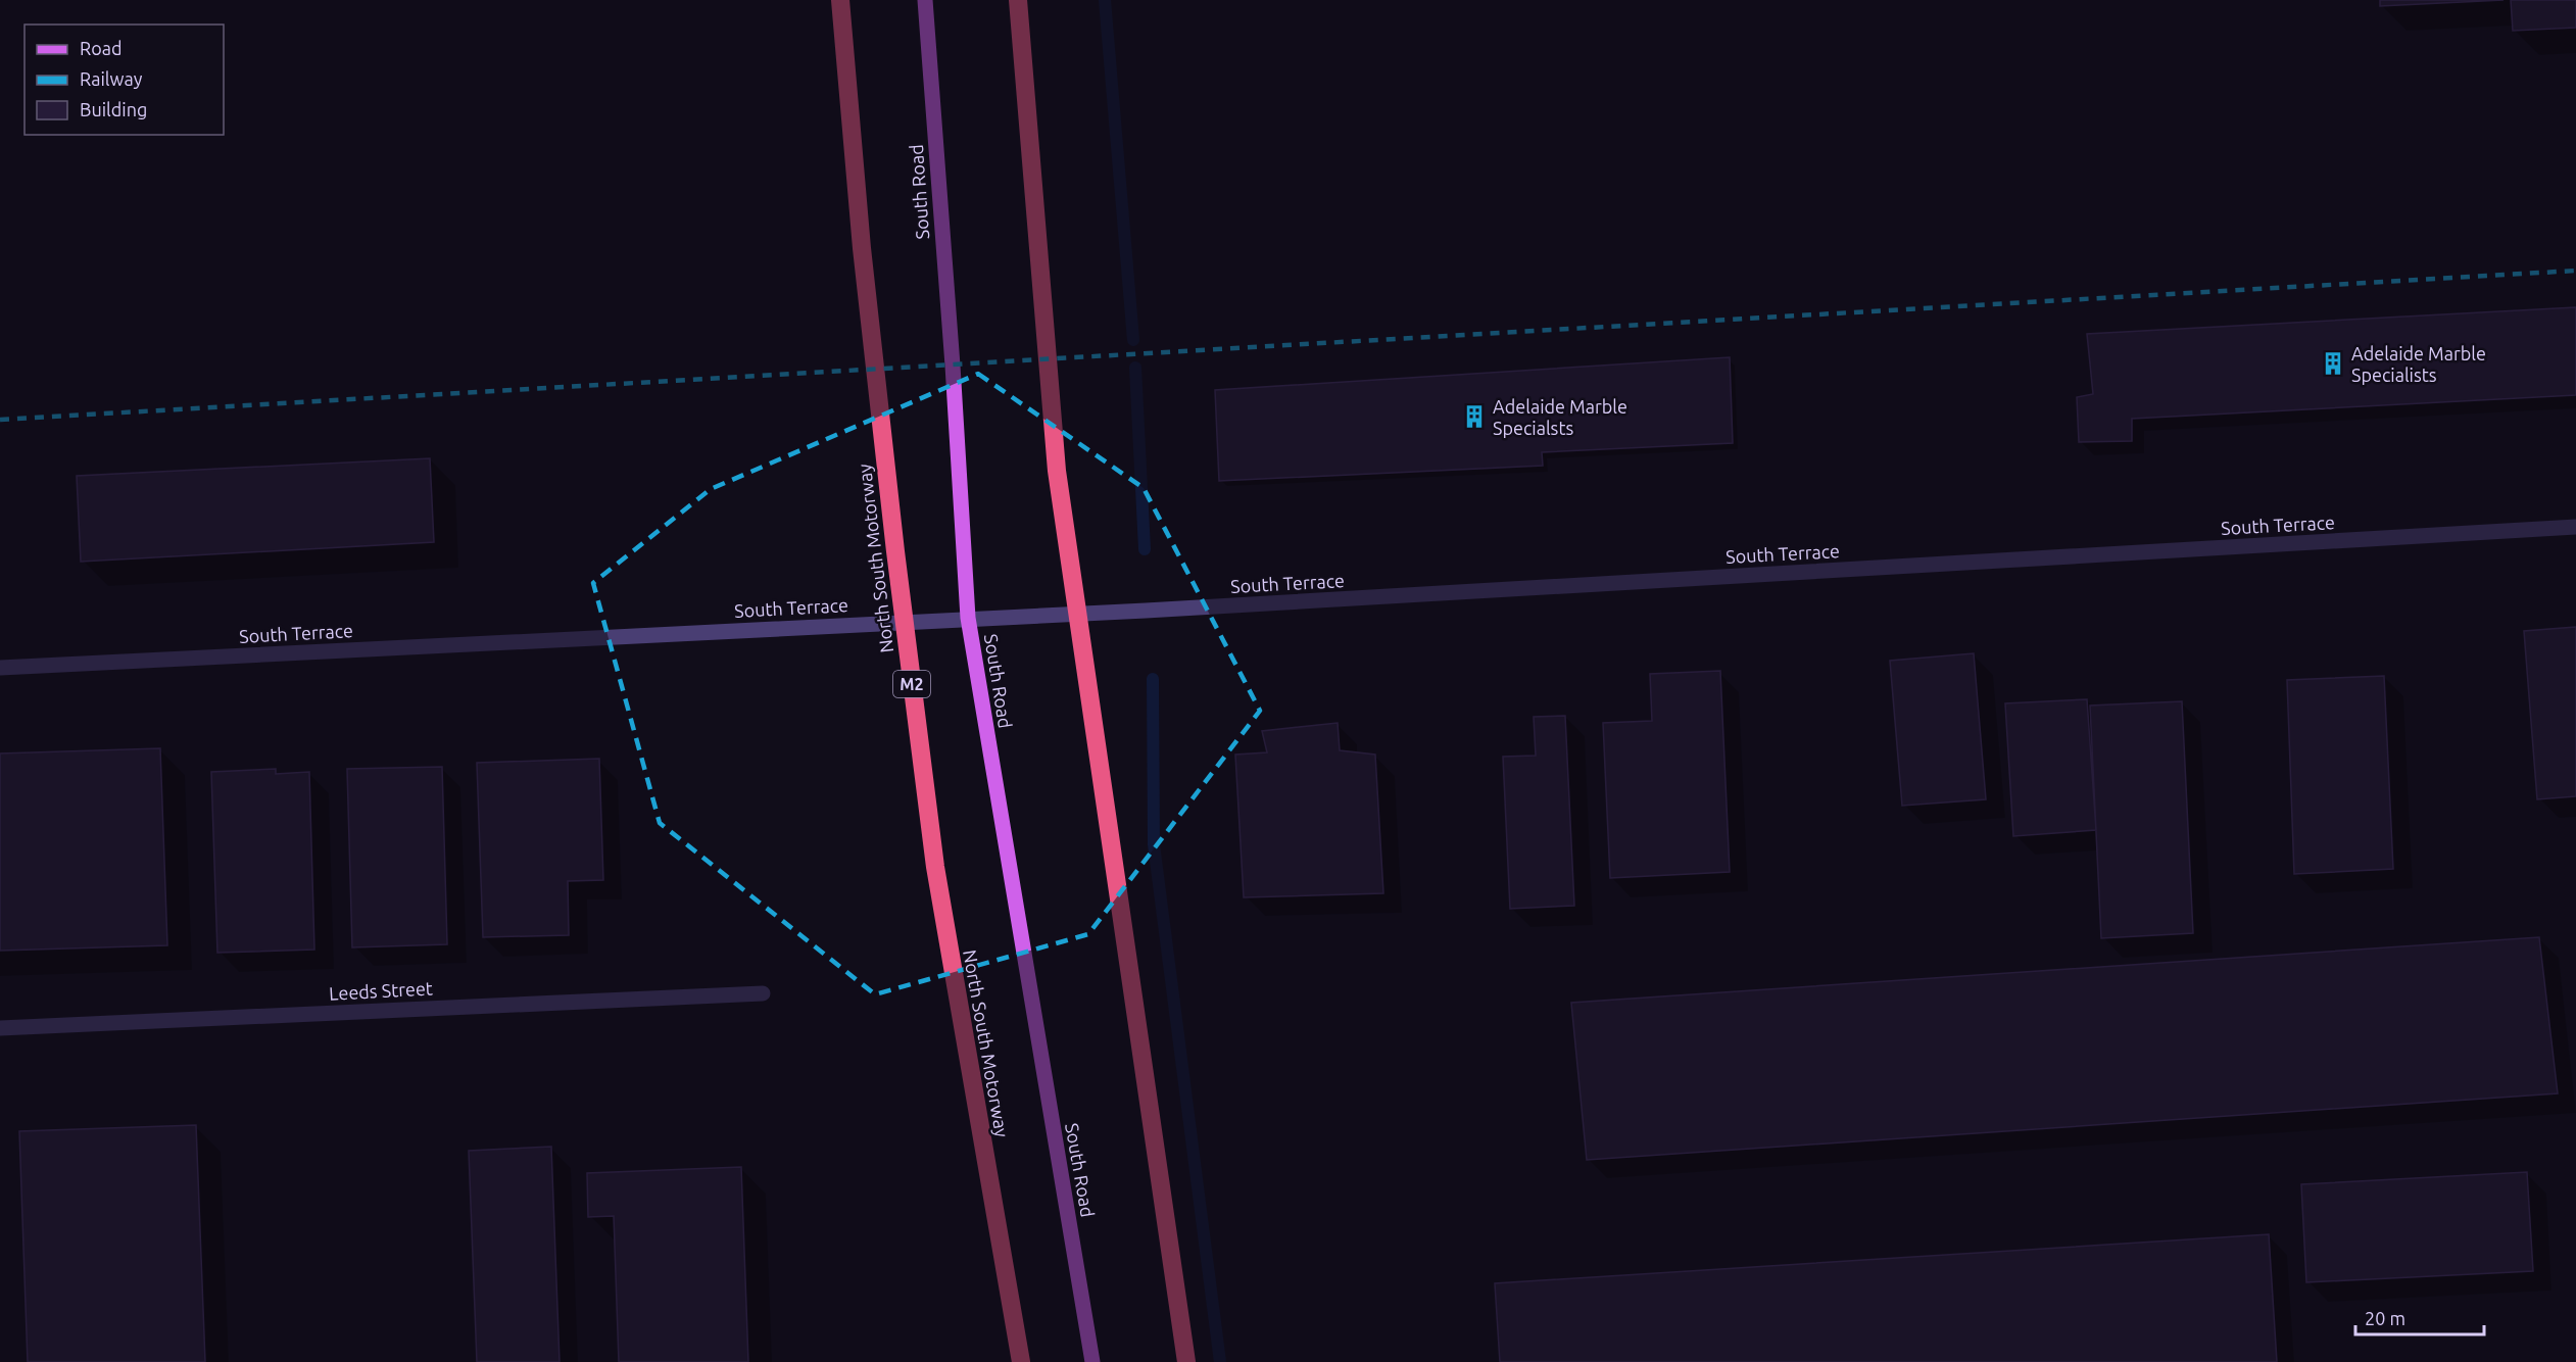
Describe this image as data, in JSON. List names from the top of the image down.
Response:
{
  "streets": {
    "highway": ["North South Motorway", "M2"],
    "main road": ["South Road"],
    "street": ["South Terrace", "Leeds Street"]
  },
  "crossings": [
    ["South Road", "South Terrace"]
  ],
  "places": {
    "building": ["Adelaide Marble Specialists", "Adelaide Marble Specialsts"]
  },
  "legend": ["Road", "Railway", "Building"],
  "scale_bar": "20 m"
}
